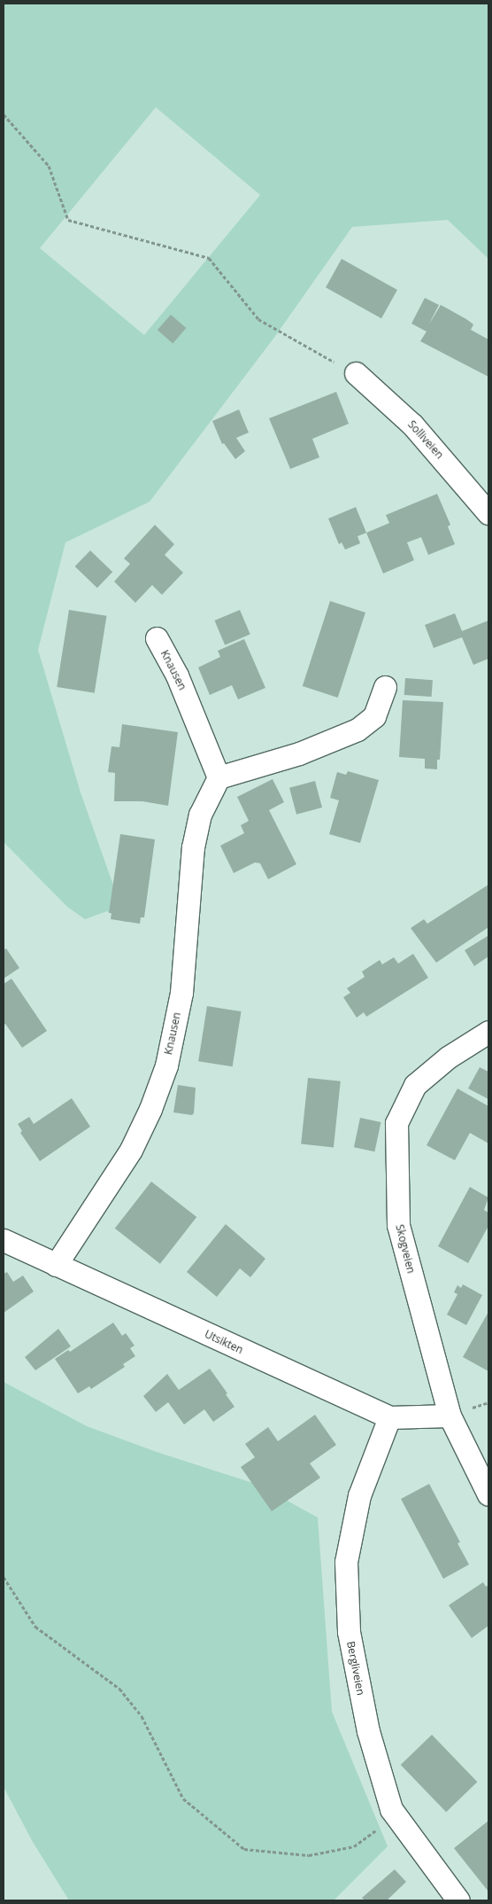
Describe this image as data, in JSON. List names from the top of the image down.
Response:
{
  "streets": {
    "street": [
      "Solliveien",
      "Knausen",
      "Skogveien",
      "Utsikten",
      "Bergliveien"
    ]
  },
  "crossings": [
    ["Knausen", "Utsikten"],
    ["Skogveien", "Utsikten"],
    ["Utsikten", "Bergliveien"]
  ]
}
